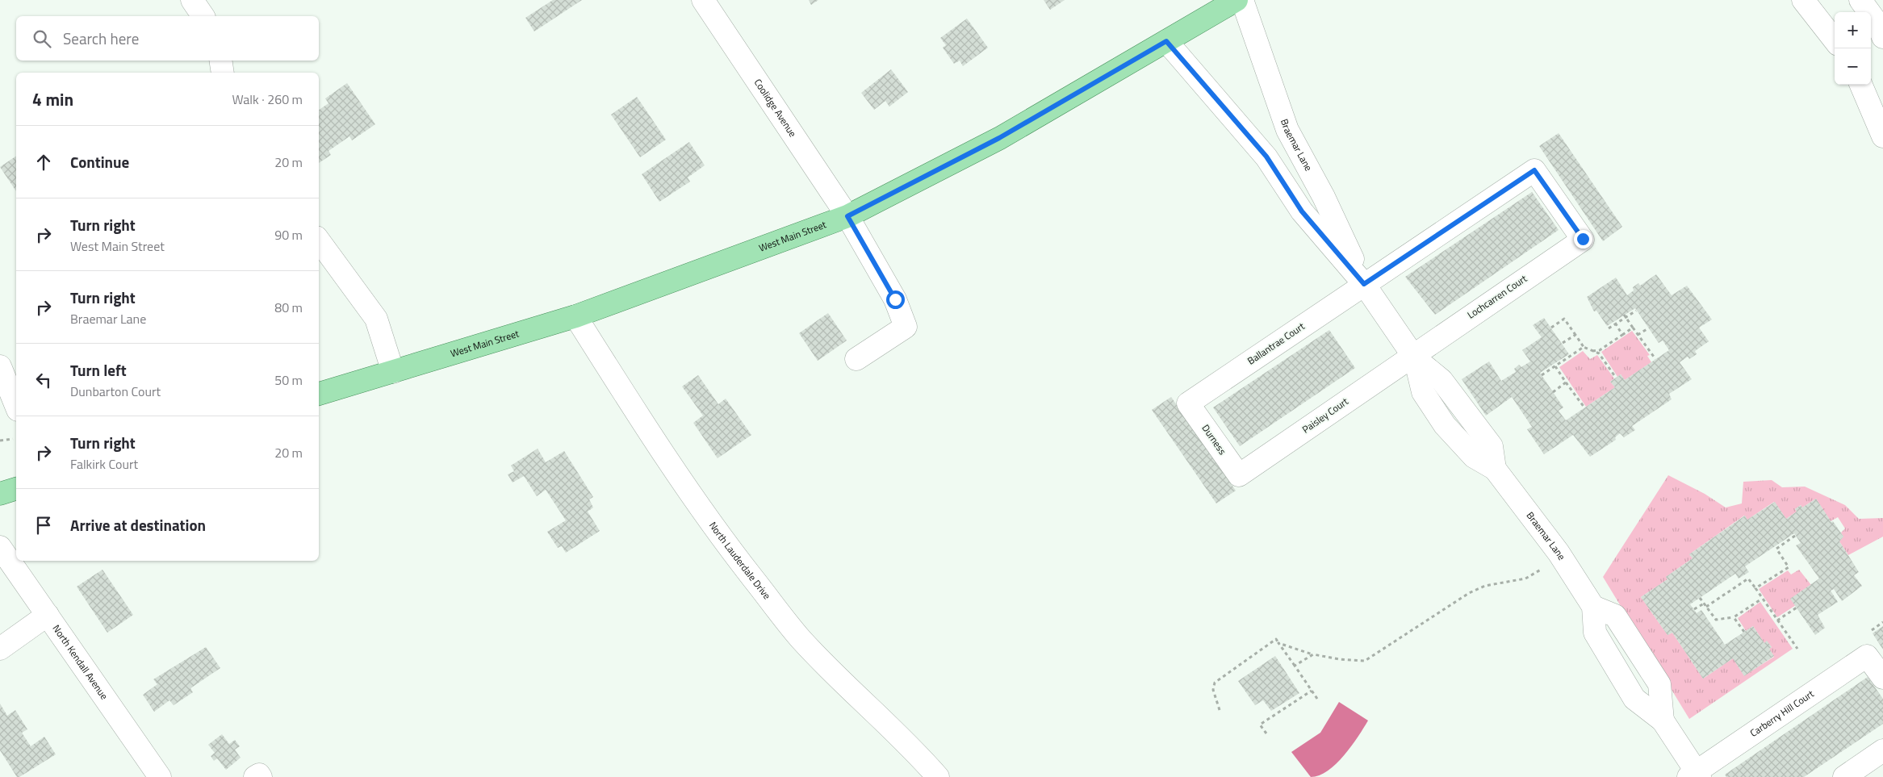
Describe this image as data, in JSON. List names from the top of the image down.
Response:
{
  "streets": {
    "main road": ["West Main Street"],
    "street": [
      "Coolidge Avenue",
      "Braemar Lane",
      "Lochcarren Court",
      "Ballantrae Court",
      "Paisley Court",
      "Durness",
      "North Lauderdale Drive",
      "North Kendall Avenue",
      "Carberry Hill Court"
    ]
  },
  "crossings": [
    ["Coolidge Avenue", "West Main Street"],
    ["Braemar Lane", "West Main Street"],
    ["Braemar Lane", "Lochcarren Court"],
    ["Braemar Lane", "Ballantrae Court"],
    ["Braemar Lane", "Paisley Court"],
    ["Braemar Lane", "Carberry Hill Court"],
    ["West Main Street", "North Lauderdale Drive"],
    ["Lochcarren Court", "Ballantrae Court"],
    ["Lochcarren Court", "Paisley Court"],
    ["Ballantrae Court", "Durness"],
    ["Paisley Court", "Durness"]
  ],
  "page": {
    "map_buttons": ["+", "−"],
    "search": "Search here",
    "heading": ["4 min", "Walk · 260 m"],
    "list": [
      ["Continue", "20 m"],
      ["Turn right", "West Main Street", "90 m"],
      ["Turn right", "Braemar Lane", "80 m"],
      ["Turn left", "Dunbarton Court", "50 m"],
      ["Turn right", "Falkirk Court", "20 m"],
      "Arrive at destination"
    ]
  }
}
